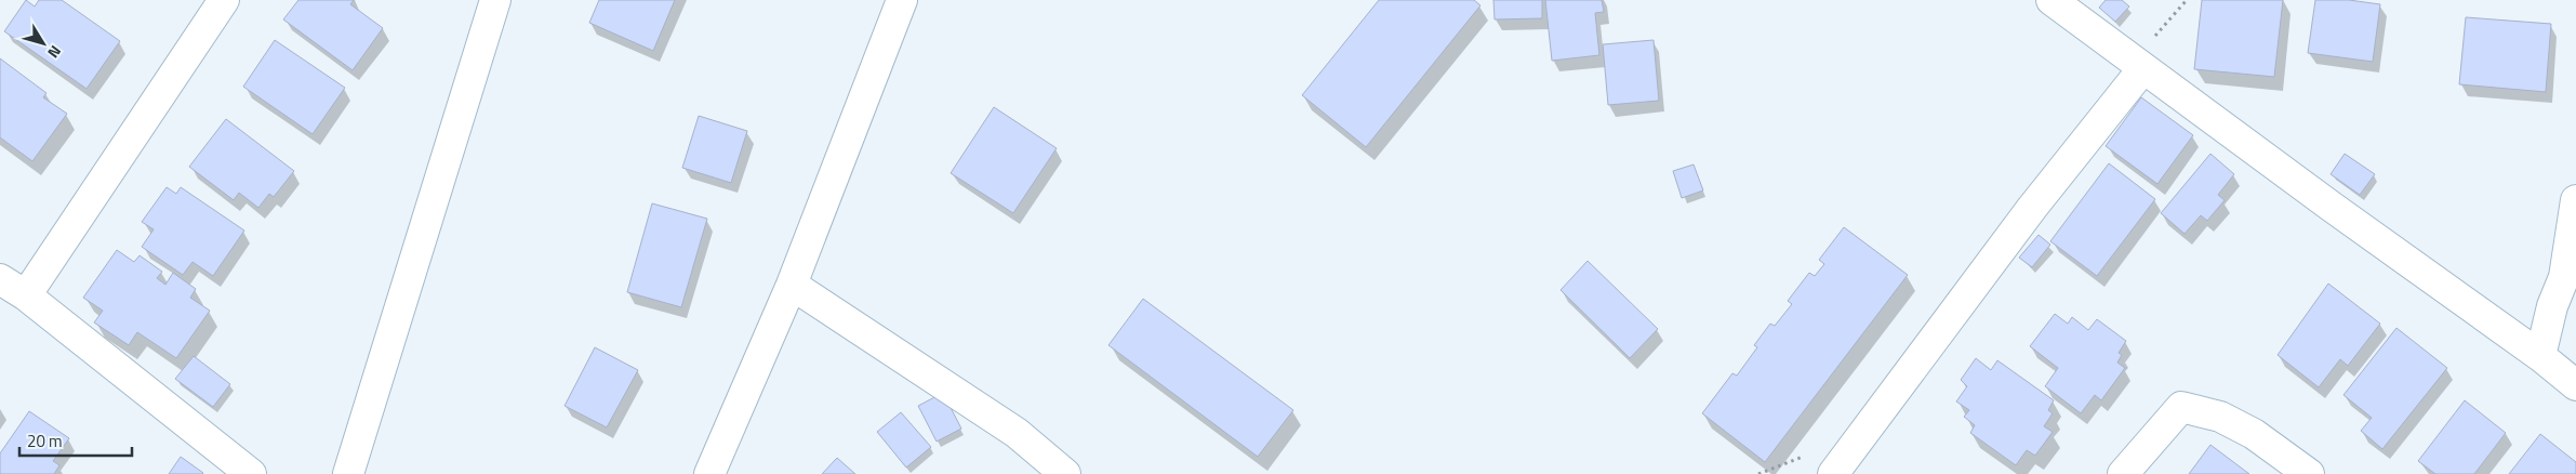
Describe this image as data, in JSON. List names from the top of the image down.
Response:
{
  "scale_bar": "20 m",
  "north": "bottom right"
}
